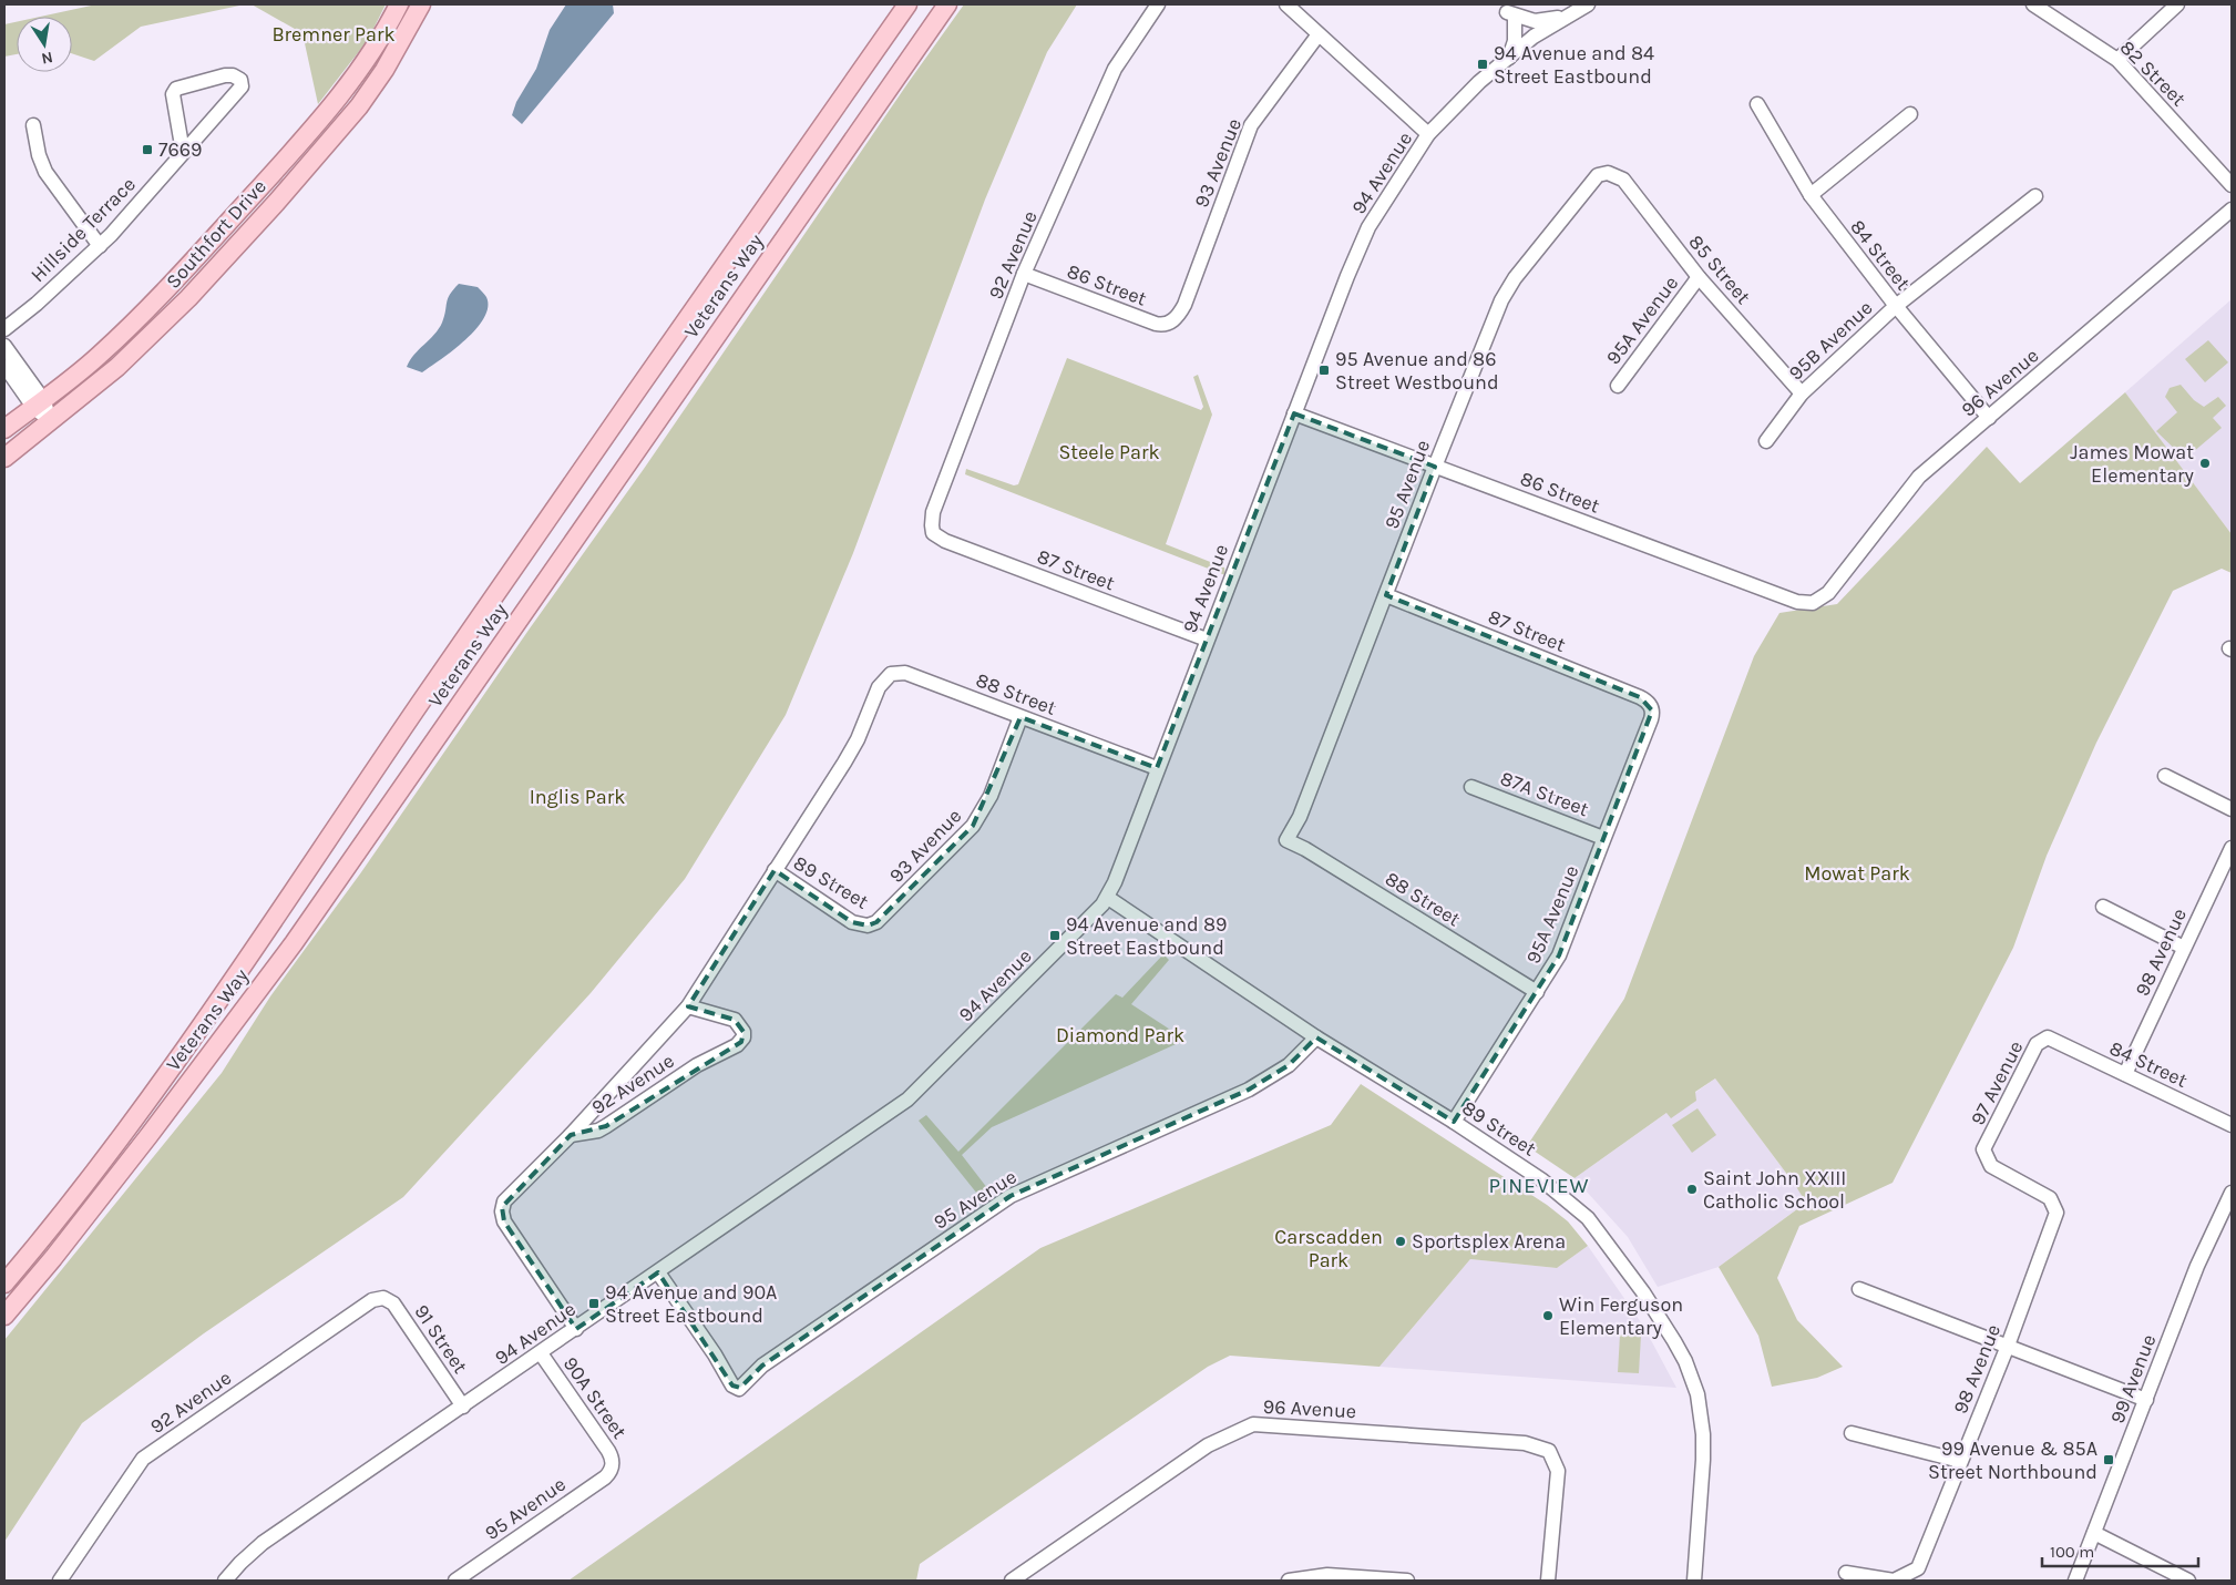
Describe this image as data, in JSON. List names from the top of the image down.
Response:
{
  "streets": {
    "main road": ["Southfort Drive", "Veterans Way"],
    "street": [
      "82 Street",
      "93 Avenue",
      "94 Avenue",
      "Hillside Terrace",
      "92 Avenue",
      "84 Street",
      "85 Street",
      "86 Street",
      "95A Avenue",
      "95B Avenue",
      "96 Avenue",
      "95 Avenue",
      "87 Street",
      "88 Street",
      "87A Street",
      "89 Street",
      "98 Avenue",
      "97 Avenue",
      "91 Street",
      "99 Avenue",
      "90A Street"
    ]
  },
  "crossings": [
    ["93 Avenue", "86 Street"],
    ["93 Avenue", "88 Street"],
    ["93 Avenue", "89 Street"],
    ["94 Avenue", "86 Street"],
    ["94 Avenue", "95 Avenue"],
    ["94 Avenue", "87 Street"],
    ["94 Avenue", "88 Street"],
    ["94 Avenue", "89 Street"],
    ["94 Avenue", "91 Street"],
    ["94 Avenue", "90A Street"],
    ["92 Avenue", "86 Street"],
    ["92 Avenue", "87 Street"],
    ["92 Avenue", "88 Street"],
    ["92 Avenue", "89 Street"],
    ["92 Avenue", "91 Street"],
    ["92 Avenue", "90A Street"],
    ["84 Street", "95B Avenue"],
    ["84 Street", "96 Avenue"],
    ["84 Street", "98 Avenue"],
    ["84 Street", "97 Avenue"],
    ["85 Street", "95A Avenue"],
    ["85 Street", "95B Avenue"],
    ["85 Street", "95 Avenue"],
    ["86 Street", "96 Avenue"],
    ["86 Street", "95 Avenue"],
    ["95A Avenue", "87 Street"],
    ["95A Avenue", "88 Street"],
    ["95A Avenue", "87A Street"],
    ["95A Avenue", "89 Street"],
    ["95 Avenue", "87 Street"],
    ["95 Avenue", "88 Street"],
    ["95 Avenue", "89 Street"],
    ["95 Avenue", "90A Street"],
    ["98 Avenue", "97 Avenue"]
  ],
  "districts": ["PINEVIEW"],
  "parks": [
    "Bremner Park",
    "Steele Park",
    "Inglis Park",
    "Mowat Park",
    "Diamond Park",
    "Carscadden Park"
  ],
  "places": {
    "transit": [
      "94 Avenue and 84 Street Eastbound",
      "7669",
      "95 Avenue and 86 Street Westbound",
      "94 Avenue and 89 Street Eastbound",
      "94 Avenue and 90A Street Eastbound",
      "99 Avenue & 85A Street Northbound"
    ],
    "other": [
      "James Mowat Elementary",
      "Saint John XXIII Catholic School",
      "Sportsplex Arena",
      "Win Ferguson Elementary"
    ]
  },
  "scale_bar": "100 m",
  "north": "bottom"
}
